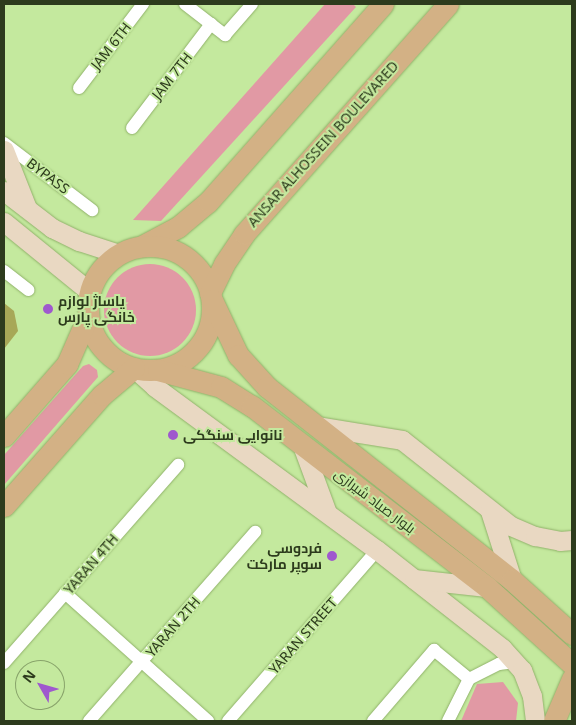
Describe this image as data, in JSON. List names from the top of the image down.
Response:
{
  "streets": {
    "main road": ["ANSAR ALHOSSEIN BOULEVARED", "بلوار صیاد شیرازی"],
    "street": [
      "JAM 6TH",
      "JAM 7TH",
      "BYPASS",
      "YARAN 4TH",
      "YARAN 2TH",
      "YARAN STREET"
    ]
  },
  "crossings": [
    ["ANSAR ALHOSSEIN BOULEVARED", "بلوار صیاد شیرازی"]
  ],
  "places": ["پاساژ لوازم خانگی پارس", "نانوایی سنگکی", "فردوسی سوپر مارکت"],
  "north": "top left"
}
